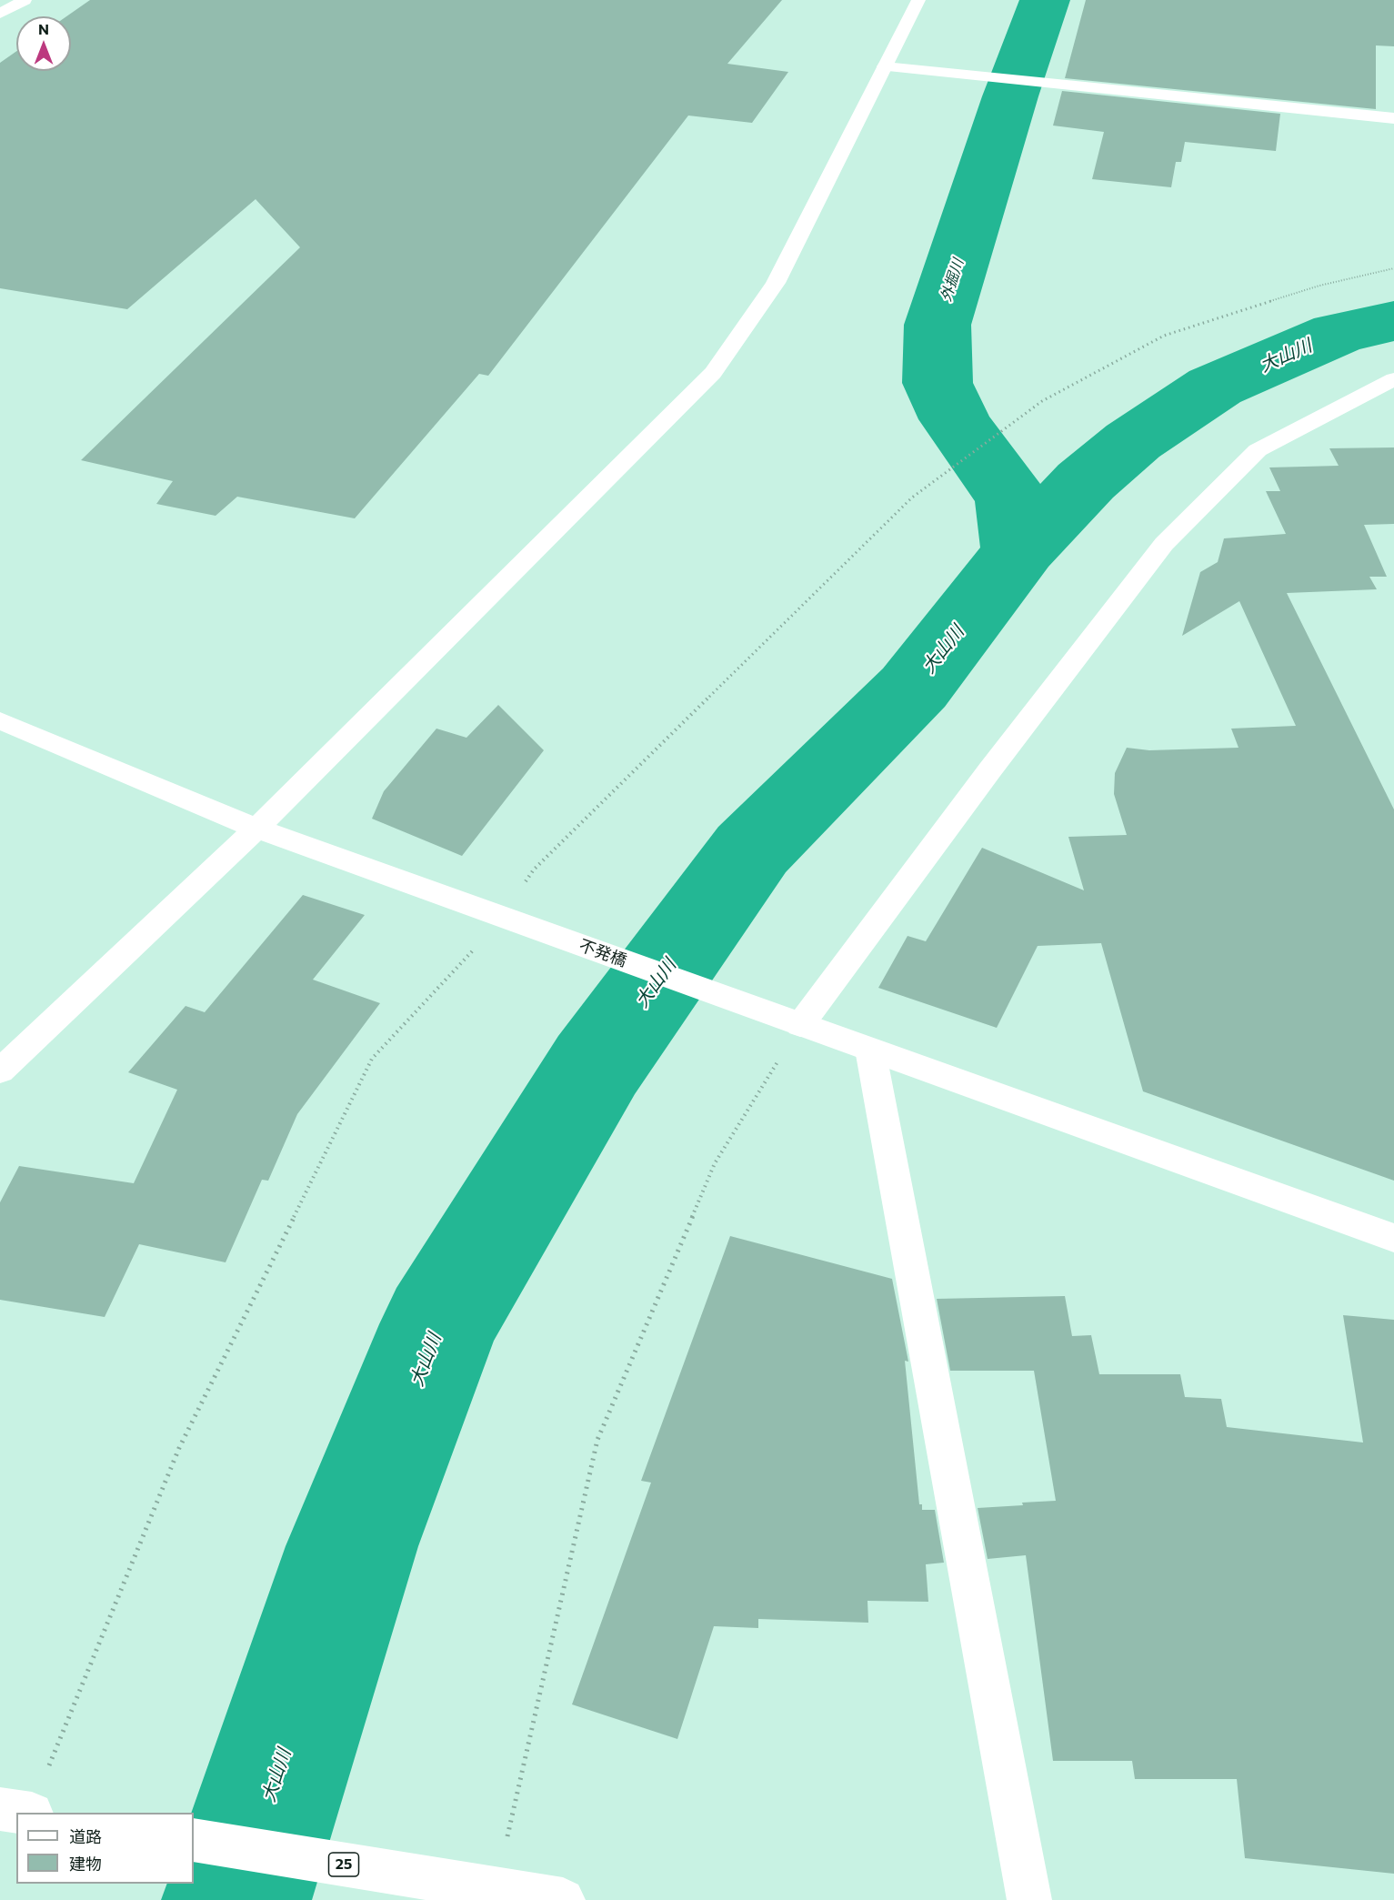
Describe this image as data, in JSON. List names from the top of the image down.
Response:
{
  "streets": {
    "street": ["不発橋", "25"]
  },
  "water": ["外掘川", "大山川"],
  "legend": ["道路", "建物"],
  "north": "top"
}
